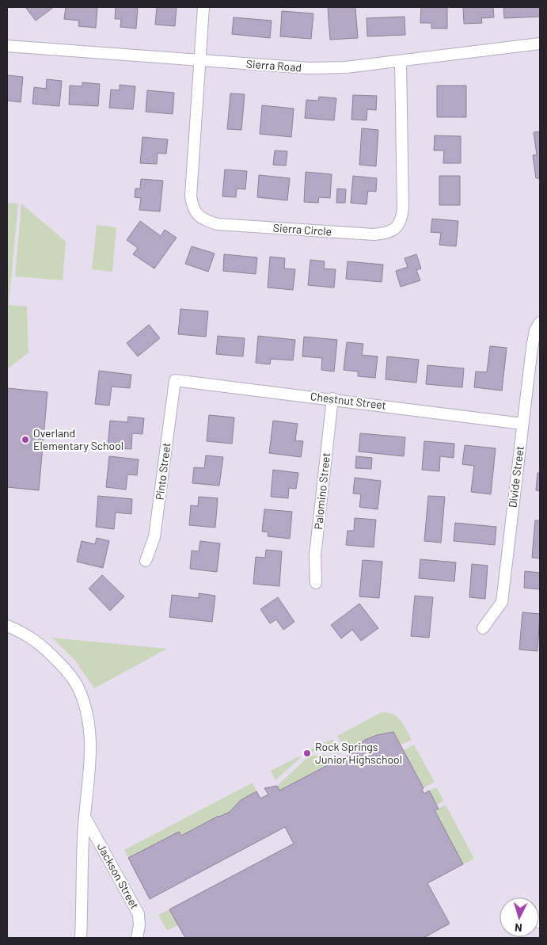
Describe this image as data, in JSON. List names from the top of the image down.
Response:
{
  "streets": {
    "street": [
      "Sierra Road",
      "Sierra Circle",
      "Chestnut Street",
      "Pinto Street",
      "Divide Street",
      "Palomino Street",
      "Jackson Street"
    ]
  },
  "crossings": [
    ["Sierra Road", "Sierra Circle"],
    ["Chestnut Street", "Pinto Street"],
    ["Chestnut Street", "Divide Street"],
    ["Chestnut Street", "Palomino Street"]
  ],
  "places": ["Overland Elementary School", "Rock Springs Junior Highschool"],
  "north": "bottom"
}
